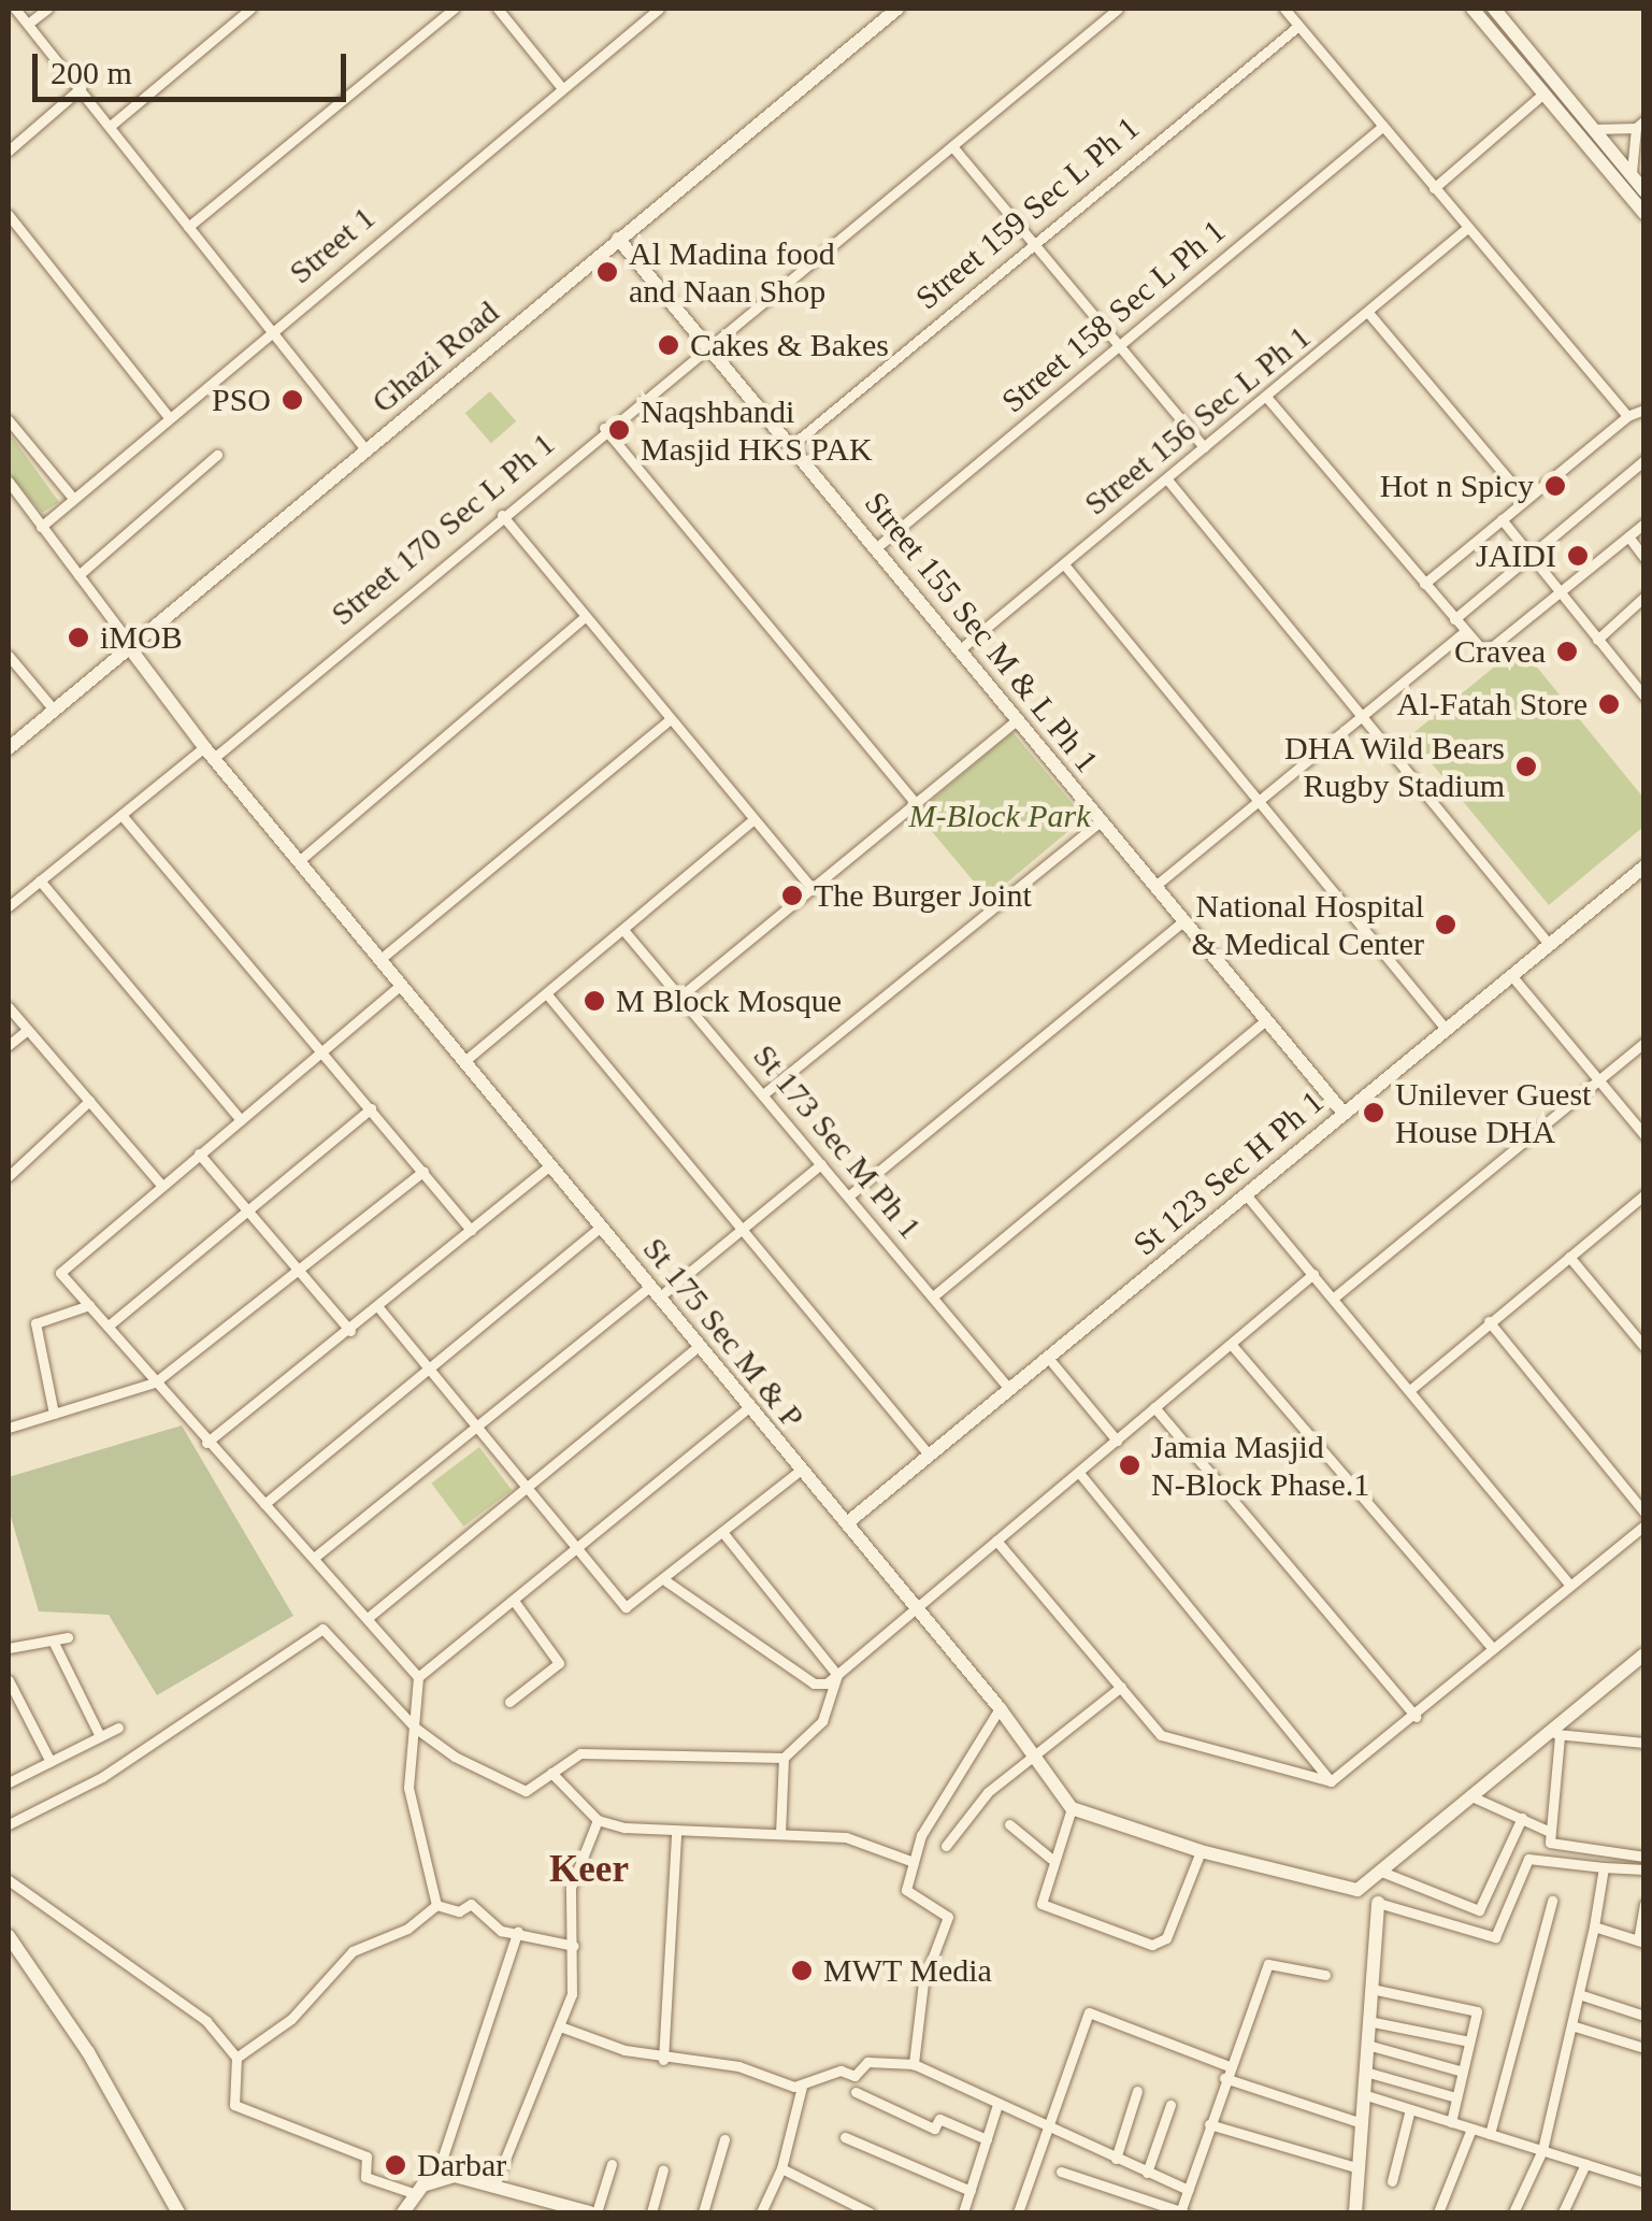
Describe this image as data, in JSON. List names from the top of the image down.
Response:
{
  "streets": {
    "street": [
      "Street 159 Sec L Ph 1",
      "Street 1",
      "Street 158 Sec L Ph 1",
      "Ghazi Road",
      "Street 156 Sec L Ph 1",
      "Street 170 Sec L Ph 1",
      "Street 155 Sec M & L Ph 1",
      "St 173 Sec M Ph 1",
      "St 123 Sec H Ph 1",
      "St 175 Sec M & P"
    ]
  },
  "crossings": [
    ["Street 159 Sec L Ph 1", "Street 155 Sec M & L Ph 1"],
    ["Street 158 Sec L Ph 1", "Street 155 Sec M & L Ph 1"],
    ["Ghazi Road", "Street 155 Sec M & L Ph 1"],
    ["Ghazi Road", "St 175 Sec M & P"],
    ["Street 156 Sec L Ph 1", "Street 155 Sec M & L Ph 1"],
    ["Street 170 Sec L Ph 1", "Street 155 Sec M & L Ph 1"],
    ["Street 170 Sec L Ph 1", "St 175 Sec M & P"],
    ["Street 155 Sec M & L Ph 1", "St 123 Sec H Ph 1"],
    ["St 173 Sec M Ph 1", "St 123 Sec H Ph 1"],
    ["St 123 Sec H Ph 1", "St 175 Sec M & P"]
  ],
  "districts": ["Keer"],
  "parks": ["M-Block Park"],
  "places": [
    "Al Madina food and Naan Shop",
    "Cakes & Bakes",
    "PSO",
    "Naqshbandi Masjid HKS PAK",
    "Hot n Spicy",
    "JAIDI",
    "iMOB",
    "Cravea",
    "Al-Fatah Store",
    "DHA Wild Bears Rugby Stadium",
    "The Burger Joint",
    "National Hospital & Medical Center",
    "M Block Mosque",
    "Unilever Guest House DHA",
    "Jamia Masjid N-Block Phase.1",
    "MWT Media",
    "Darbar"
  ],
  "scale_bar": "200 m"
}
